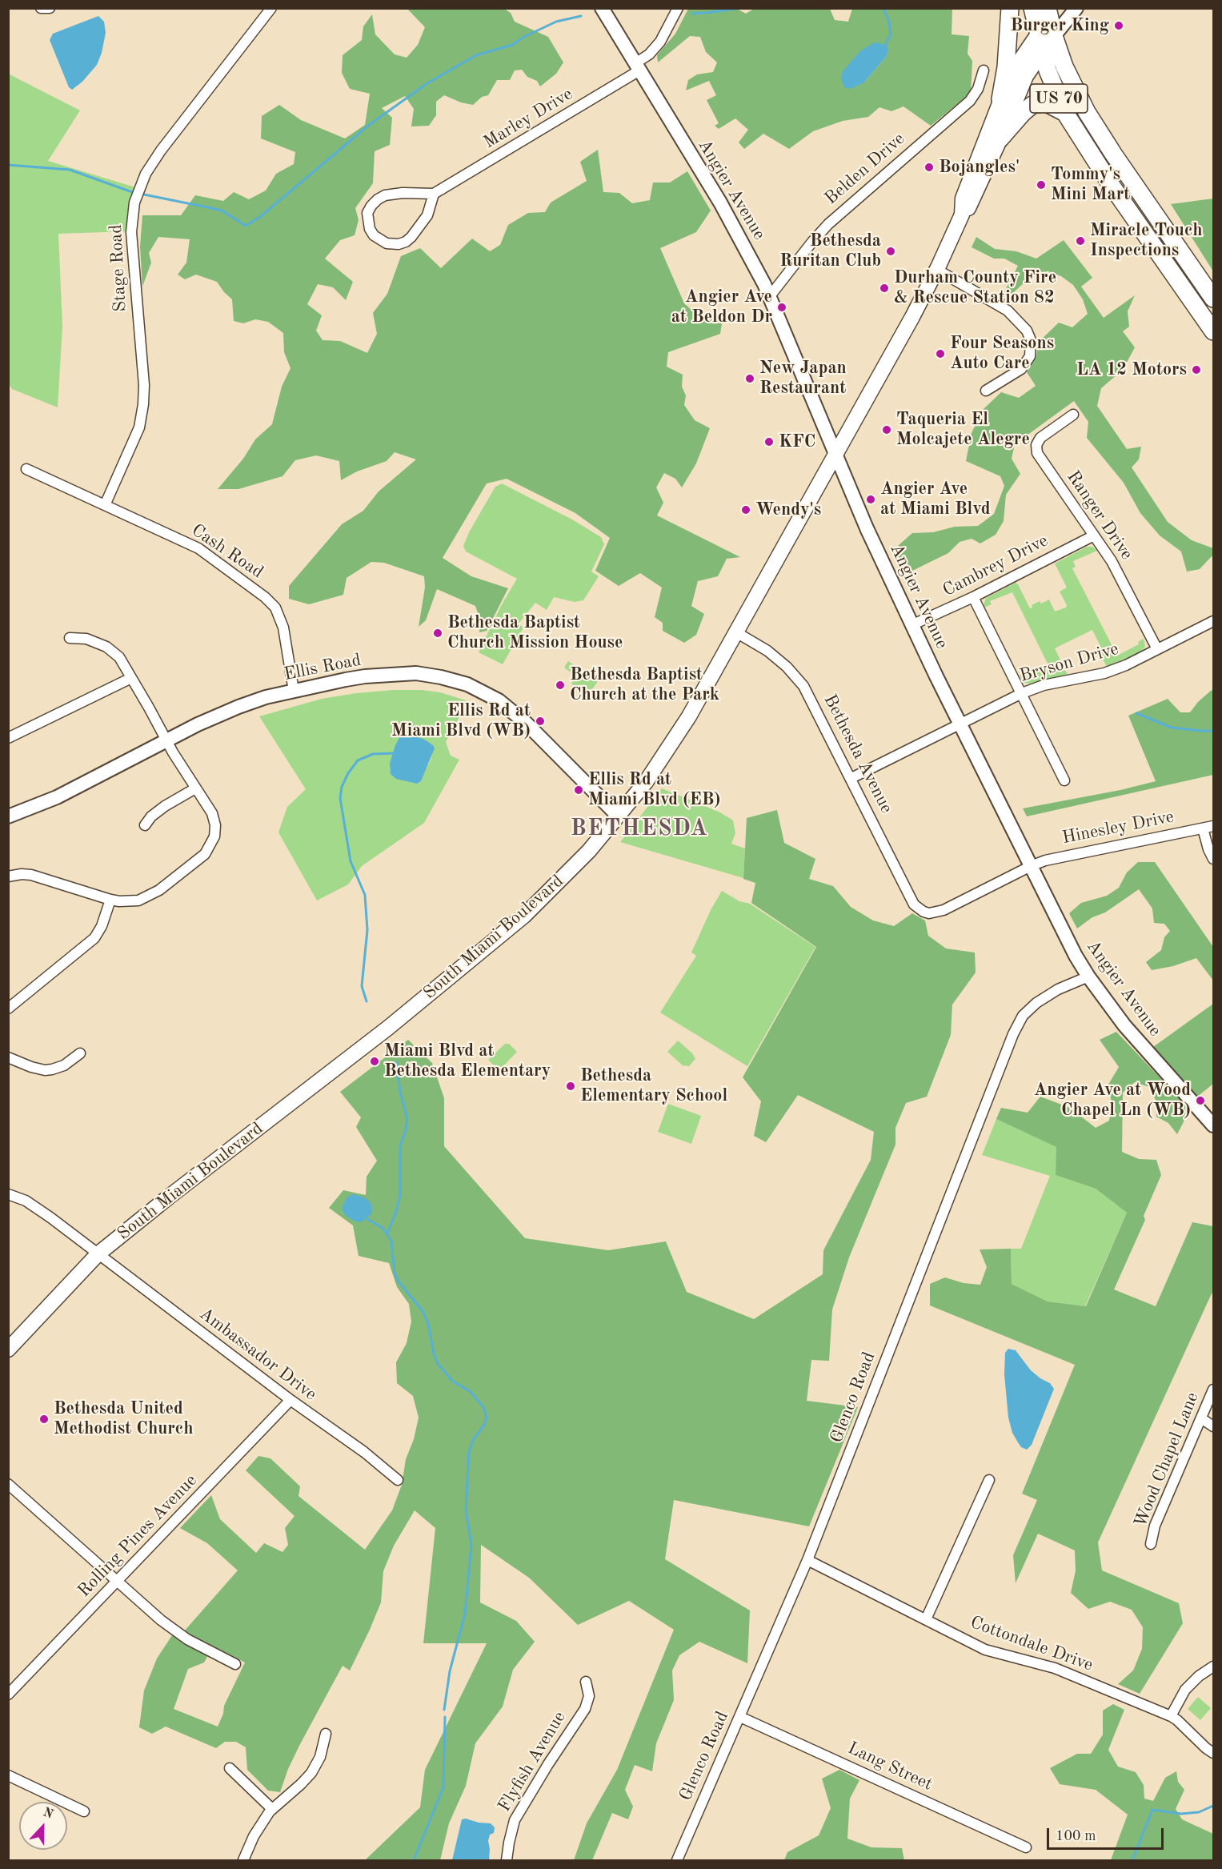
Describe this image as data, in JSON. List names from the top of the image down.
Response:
{
  "streets": {
    "highway": ["US 70"],
    "main road": ["Angier Avenue", "Ellis Road", "South Miami Boulevard"],
    "street": [
      "Marley Drive",
      "Belden Drive",
      "Stage Road",
      "Ranger Drive",
      "Cash Road",
      "Cambrey Drive",
      "Bryson Drive",
      "Bethesda Avenue",
      "Hinesley Drive",
      "Ambassador Drive",
      "Glenco Road",
      "Wood Chapel Lane",
      "Rolling Pines Avenue",
      "Cottondale Drive",
      "Flyfish Avenue",
      "Lang Street"
    ]
  },
  "crossings": [
    ["US 70", "South Miami Boulevard"],
    ["Marley Drive", "Angier Avenue"],
    ["Belden Drive", "Angier Avenue"],
    ["Angier Avenue", "Cambrey Drive"],
    ["Angier Avenue", "Bryson Drive"],
    ["Angier Avenue", "Hinesley Drive"],
    ["Angier Avenue", "South Miami Boulevard"],
    ["Angier Avenue", "Glenco Road"],
    ["Stage Road", "Cash Road"],
    ["Ranger Drive", "Cambrey Drive"],
    ["Ranger Drive", "Bryson Drive"],
    ["Cash Road", "Ellis Road"],
    ["Bryson Drive", "Bethesda Avenue"],
    ["Ellis Road", "South Miami Boulevard"],
    ["Bethesda Avenue", "Hinesley Drive"],
    ["Bethesda Avenue", "South Miami Boulevard"],
    ["South Miami Boulevard", "Ambassador Drive"],
    ["Ambassador Drive", "Rolling Pines Avenue"],
    ["Glenco Road", "Cottondale Drive"],
    ["Glenco Road", "Lang Street"]
  ],
  "districts": ["BETHESDA"],
  "places": [
    "Burger King",
    "Bojangles'",
    "Tommy's Mini Mart",
    "Miracle Touch Inspections",
    "Bethesda Ruritan Club",
    "Durham County Fire & Rescue Station 82",
    "Angier Ave at Beldon Dr",
    "Four Seasons Auto Care",
    "LA 12 Motors",
    "New Japan Restaurant",
    "Taqueria El Molcajete Alegre",
    "KFC",
    "Angier Ave at Miami Blvd",
    "Wendy's",
    "Bethesda Baptist Church Mission House",
    "Bethesda Baptist Church at the Park",
    "Ellis Rd at Miami Blvd (WB)",
    "Ellis Rd at Miami Blvd (EB)",
    "Miami Blvd at Bethesda Elementary",
    "Bethesda Elementary School",
    "Angier Ave at Wood Chapel Ln (WB)",
    "Bethesda United Methodist Church"
  ],
  "scale_bar": "100 m",
  "north": "top"
}
